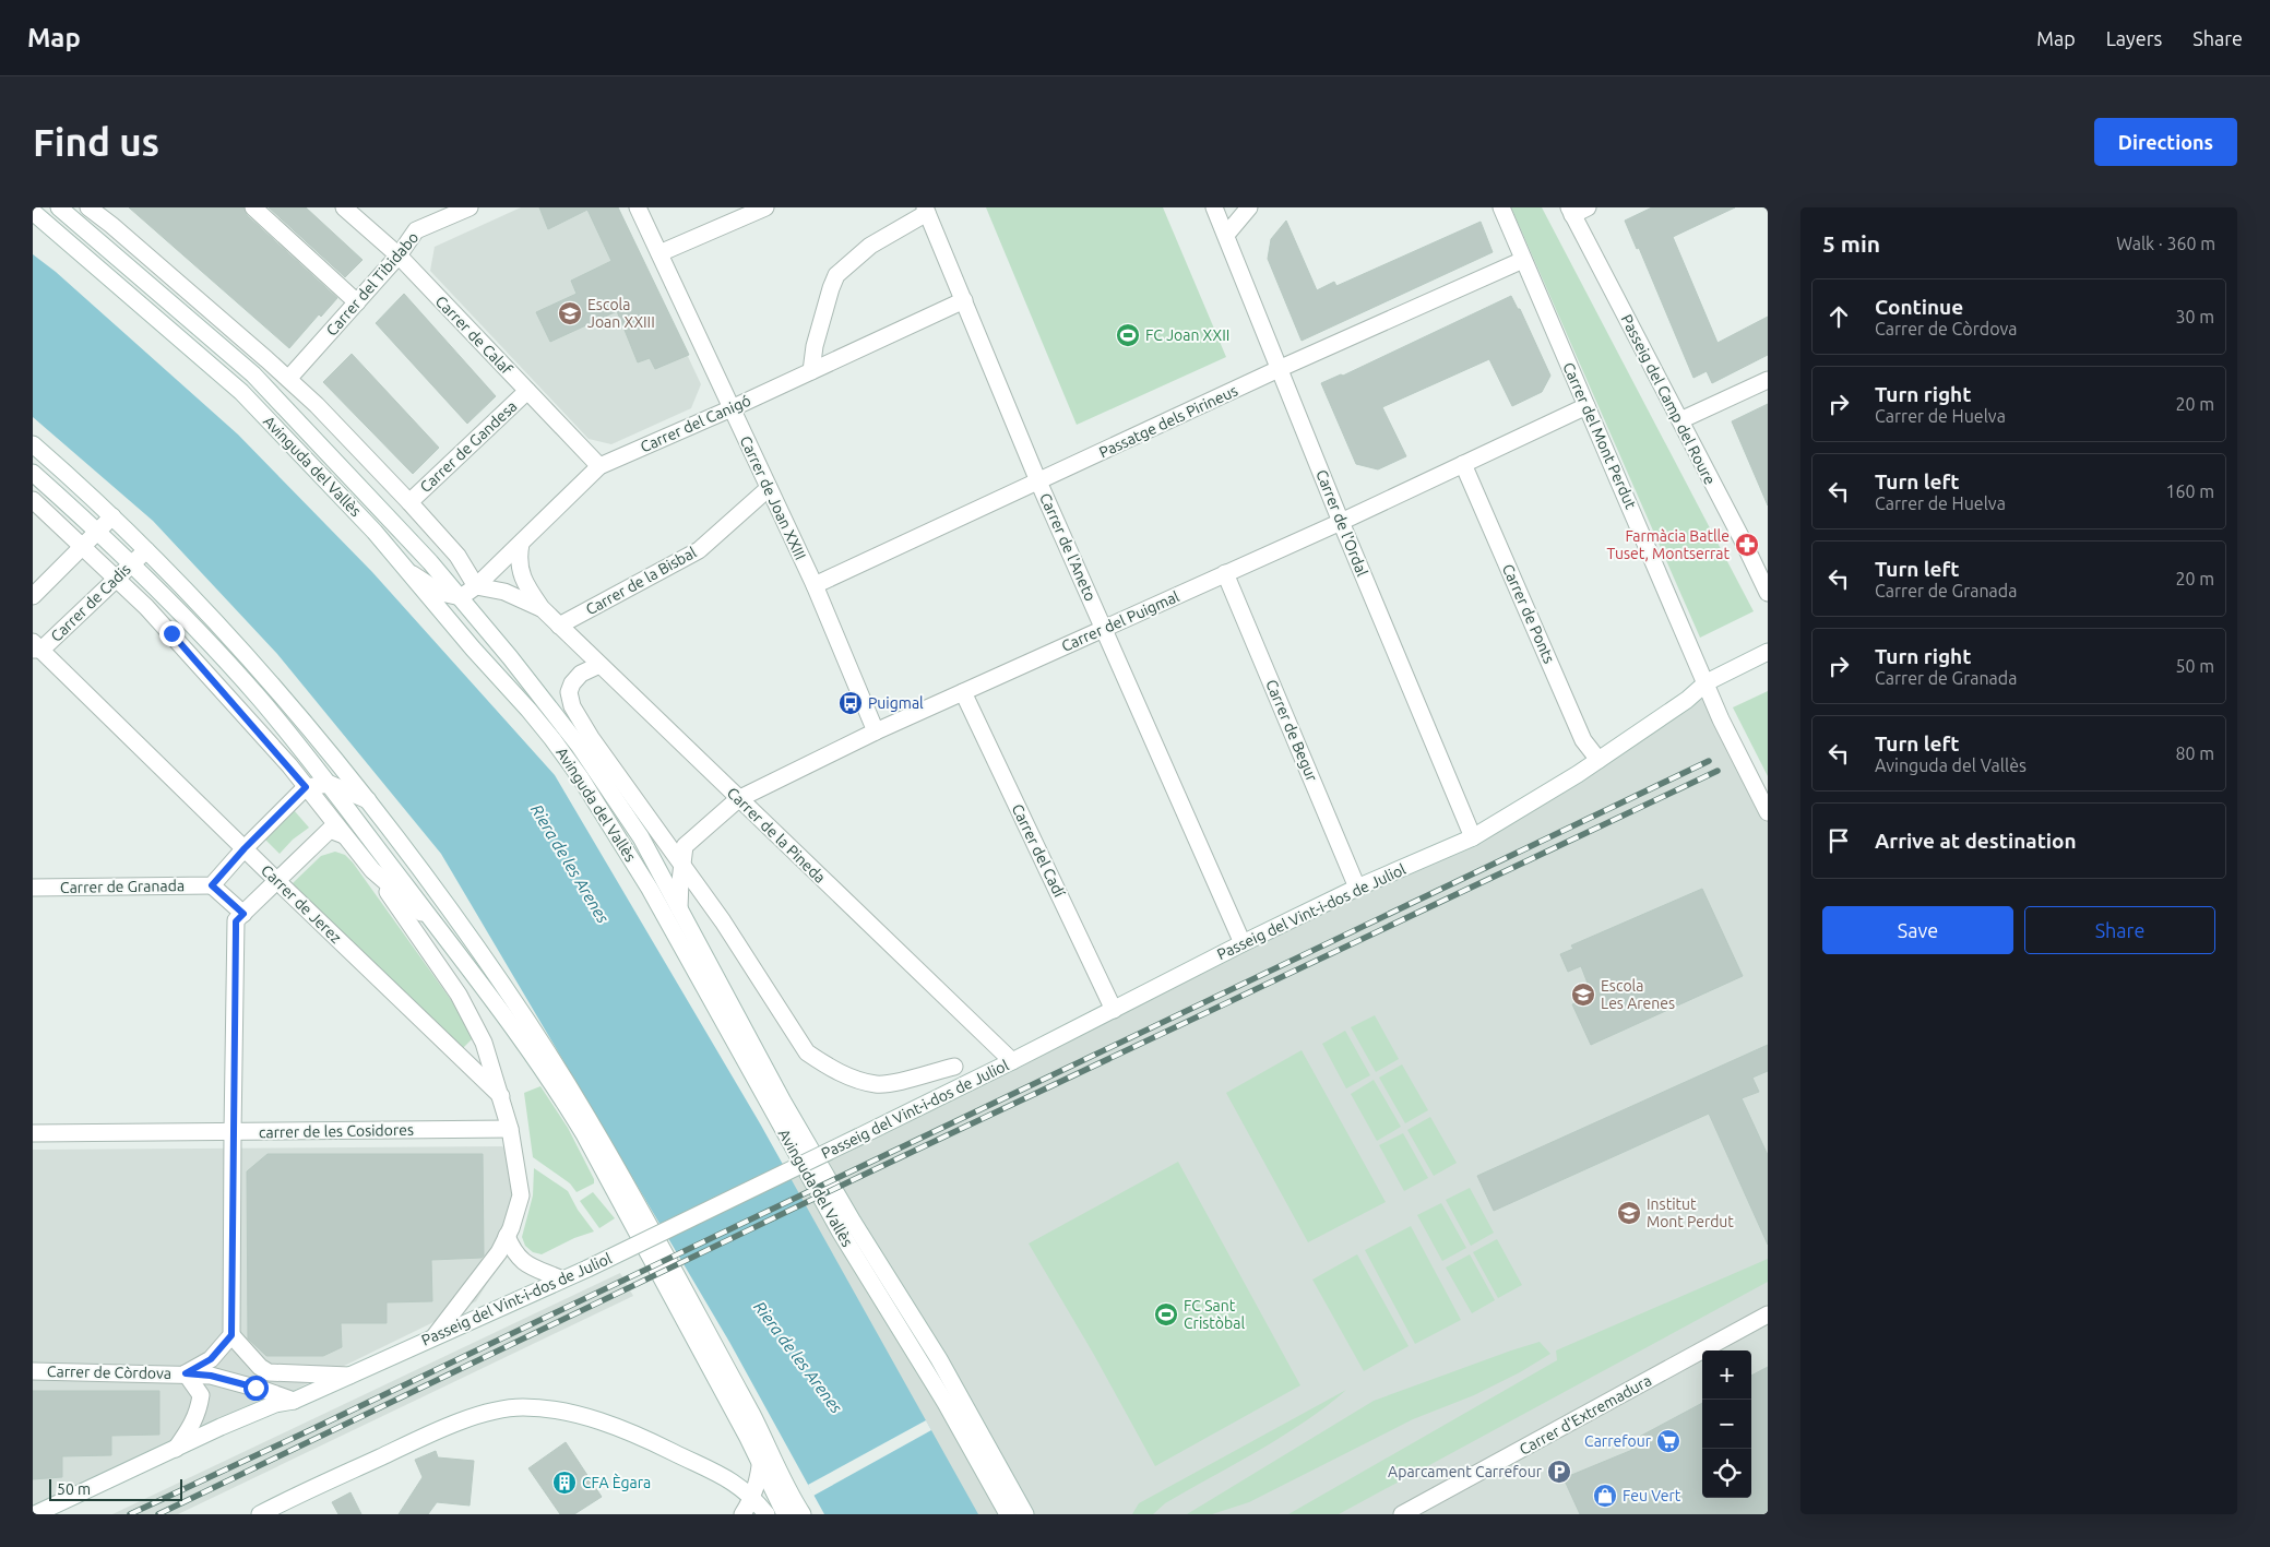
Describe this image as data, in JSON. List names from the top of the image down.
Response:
{
  "streets": {
    "street": [
      "Carrer del Tibidabo",
      "Carrer de Calaf",
      "Passeig del Camp del Roure",
      "Passatge dels Pirineus",
      "Carrer del Canigó",
      "Carrer del Mont Perdut",
      "Carrer de Gandesa",
      "Avinguda del Vallès",
      "Carrer de Joan XXIII",
      "Carrer de l'Ordal",
      "Carrer de l'Aneto",
      "Carrer de la Bisbal",
      "Carrer de Cadis",
      "Carrer de Ponts",
      "Carrer del Puigmal",
      "Carrer de Begur",
      "Carrer de la Pineda",
      "Carrer del Cadí",
      "Carrer de Granada",
      "Carrer de Jerez",
      "Passeig del Vint-i-dos de Juliol",
      "carrer de les Cosidores",
      "Carrer de Còrdova",
      "Carrer d'Extremadura"
    ]
  },
  "crossings": [
    ["Carrer del Tibidabo", "Carrer de Calaf"],
    ["Carrer de Calaf", "Carrer del Canigó"],
    ["Carrer de Calaf", "Carrer de Gandesa"],
    ["Passatge dels Pirineus", "Carrer del Mont Perdut"],
    ["Passatge dels Pirineus", "Carrer de Joan XXIII"],
    ["Passatge dels Pirineus", "Carrer de l'Ordal"],
    ["Passatge dels Pirineus", "Carrer de l'Aneto"],
    ["Carrer del Canigó", "Avinguda del Vallès"],
    ["Carrer del Canigó", "Carrer de Joan XXIII"],
    ["Carrer del Canigó", "Carrer de l'Aneto"],
    ["Carrer del Canigó", "Carrer de la Pineda"],
    ["Carrer del Mont Perdut", "Carrer del Puigmal"],
    ["Carrer del Mont Perdut", "Passeig del Vint-i-dos de Juliol"],
    ["Avinguda del Vallès", "Carrer del Puigmal"],
    ["Carrer de Joan XXIII", "Carrer de la Bisbal"],
    ["Carrer de Joan XXIII", "Carrer del Puigmal"],
    ["Carrer de l'Ordal", "Carrer del Puigmal"],
    ["Carrer de l'Ordal", "Passeig del Vint-i-dos de Juliol"],
    ["Carrer de l'Aneto", "Carrer del Puigmal"],
    ["Carrer de l'Aneto", "Passeig del Vint-i-dos de Juliol"],
    ["Carrer de la Bisbal", "Carrer de la Pineda"],
    ["Carrer de Cadis", "Carrer de Jerez"],
    ["Carrer de Ponts", "Carrer del Puigmal"],
    ["Carrer de Ponts", "Passeig del Vint-i-dos de Juliol"],
    ["Carrer del Puigmal", "Carrer de Begur"],
    ["Carrer del Puigmal", "Carrer de la Pineda"],
    ["Carrer del Puigmal", "Carrer del Cadí"],
    ["Carrer de Begur", "Passeig del Vint-i-dos de Juliol"],
    ["Carrer de la Pineda", "Passeig del Vint-i-dos de Juliol"],
    ["Carrer del Cadí", "Passeig del Vint-i-dos de Juliol"],
    ["Passeig del Vint-i-dos de Juliol", "Carrer de Còrdova"]
  ],
  "water": ["Riera de les Arenes"],
  "places": {
    "school or university": ["Escola Joan XXIII", "Escola Les Arenes", "Institut Mont Perdut"],
    "sports": ["FC Joan XXII", "FC Sant Cristòbal"],
    "pharmacy": ["Farmàcia Batlle Tuset, Montserrat"],
    "bus stop": ["Puigmal"],
    "supermarket": ["Carrefour"],
    "parking": ["Aparcament Carrefour"],
    "building": ["CFA Ègara"],
    "shop": ["Feu Vert"]
  },
  "scale_bar": "50 m",
  "page": {
    "header": "Map",
    "nav": ["Map", "Layers", "Share"],
    "buttons": [
      "Directions",
      ["Save", "Share"]
    ],
    "title": "Find us",
    "heading": ["5 min", "Walk · 360 m"],
    "list": [
      ["Continue", "Carrer de Còrdova", "30 m"],
      ["Turn right", "Carrer de Huelva", "20 m"],
      ["Turn left", "Carrer de Huelva", "160 m"],
      ["Turn left", "Carrer de Granada", "20 m"],
      ["Turn right", "Carrer de Granada", "50 m"],
      ["Turn left", "Avinguda del Vallès", "80 m"],
      "Arrive at destination"
    ],
    "map_buttons": ["+", "−"],
    "scale": "50 m"
  }
}
